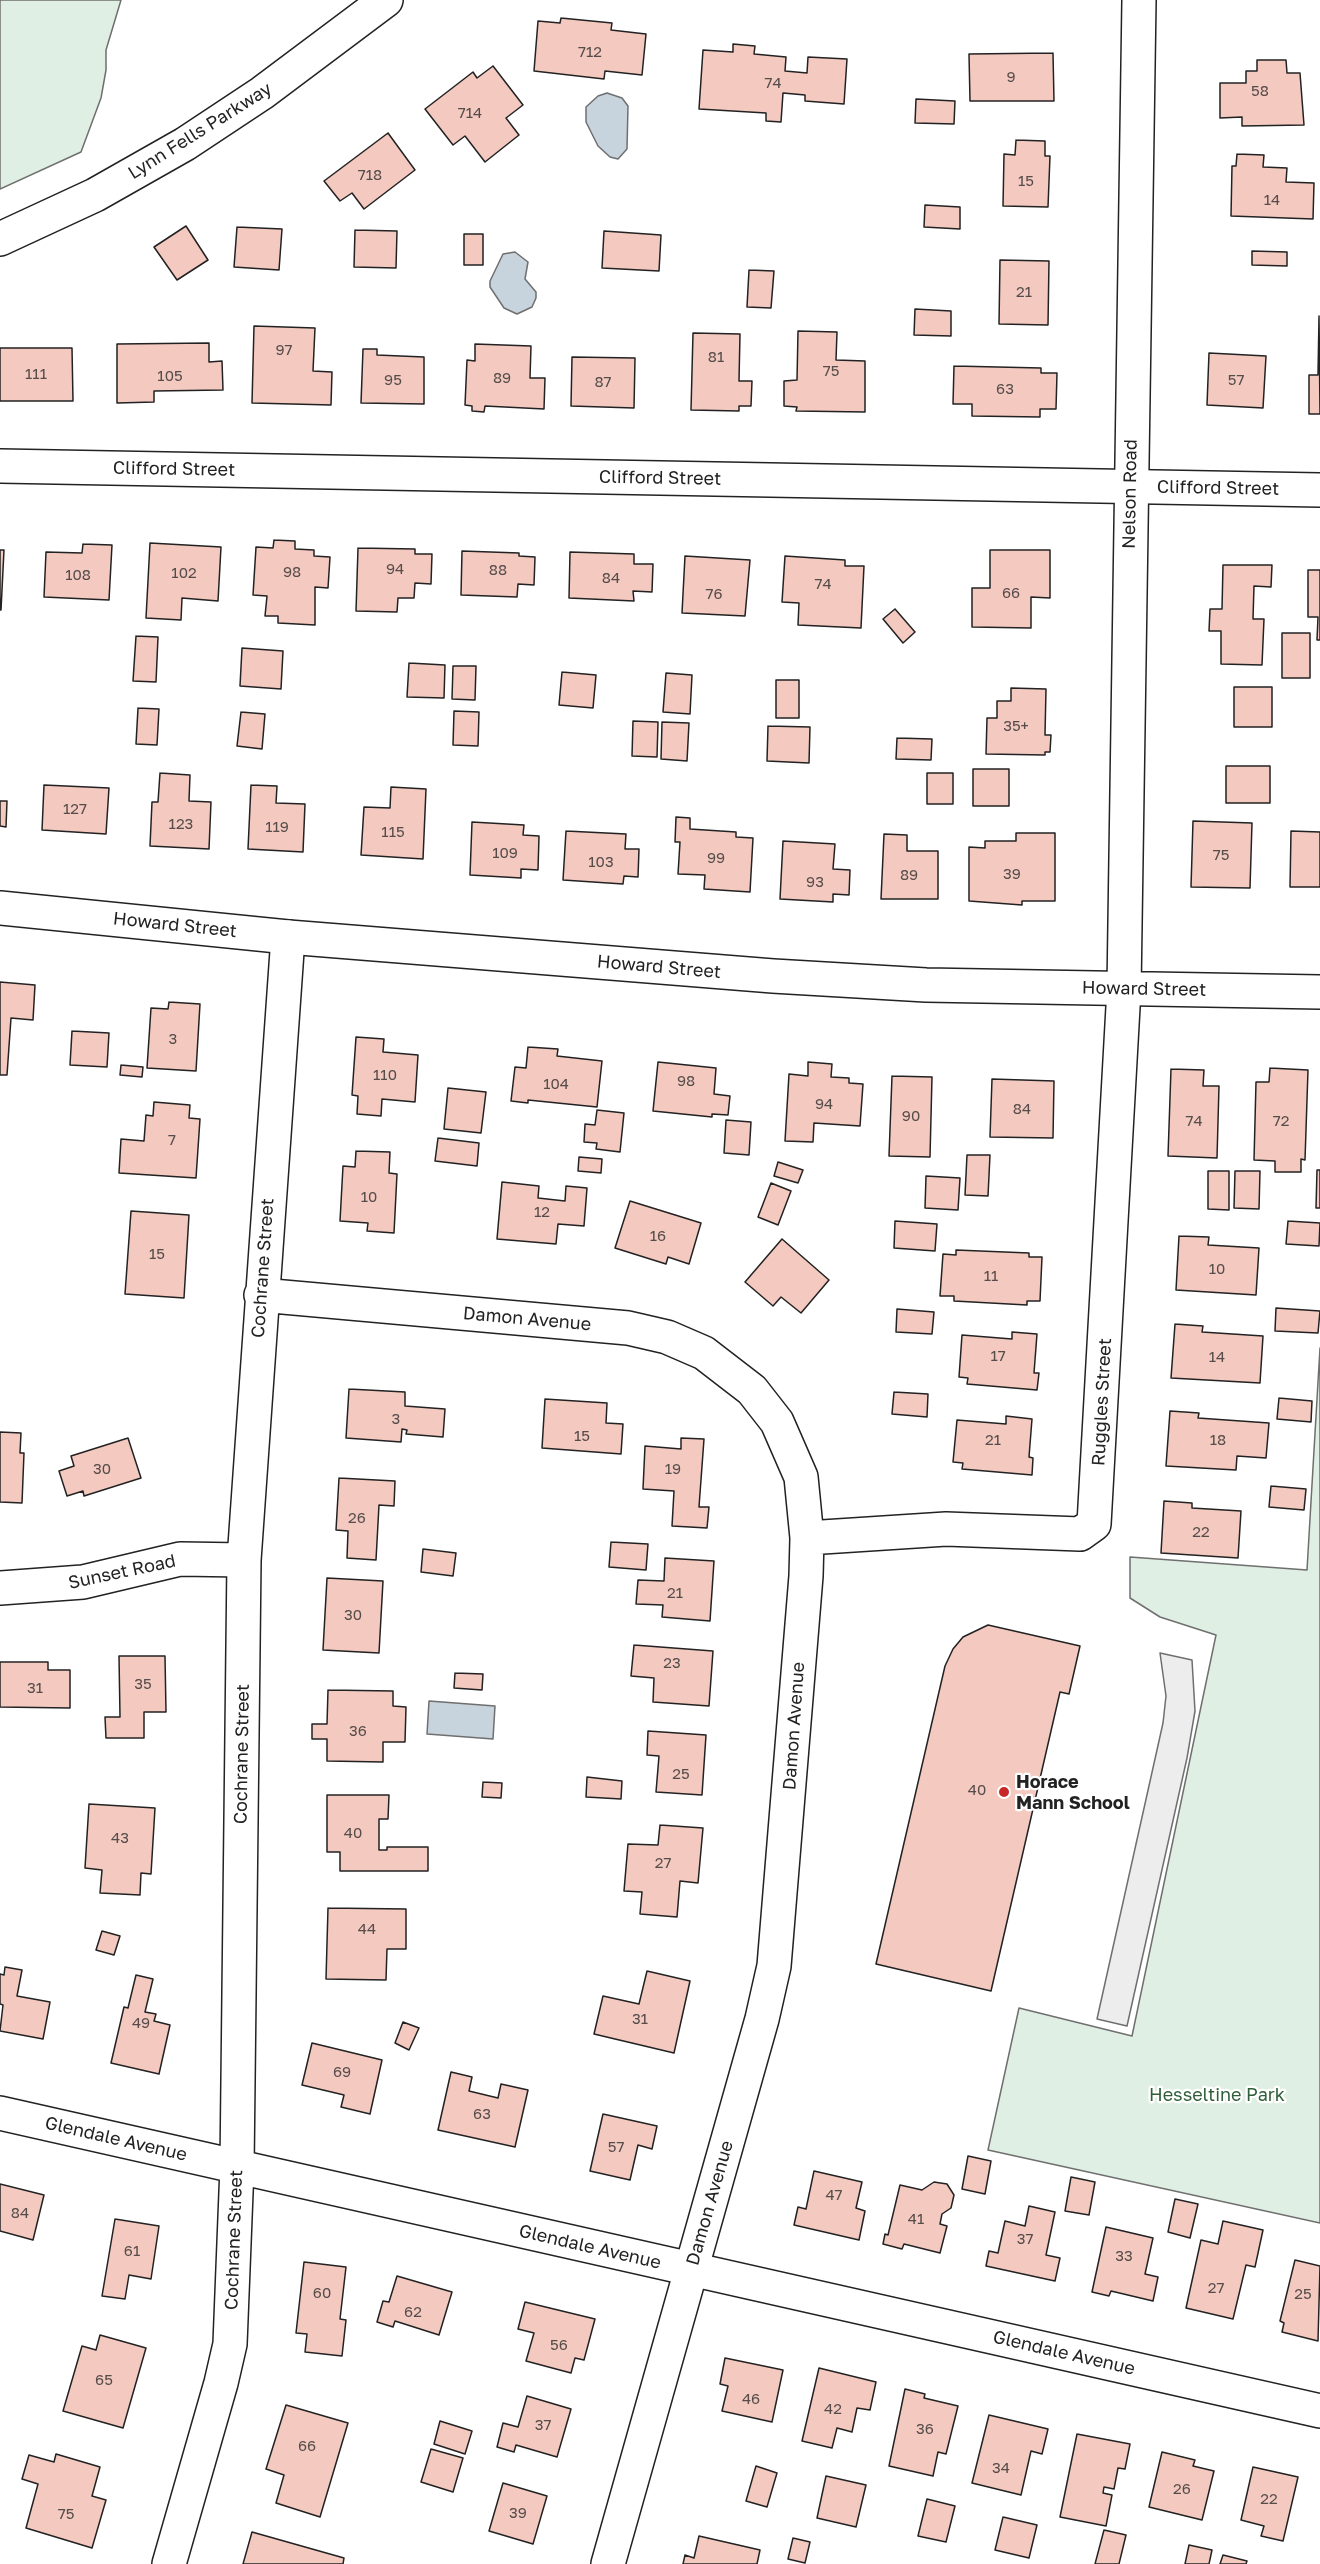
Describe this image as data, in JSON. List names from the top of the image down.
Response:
{
  "streets": {
    "street": [
      "Lynn Fells Parkway",
      "Clifford Street",
      "Nelson Road",
      "Howard Street",
      "Cochrane Street",
      "Damon Avenue",
      "Ruggles Street",
      "Sunset Road",
      "Glendale Avenue"
    ]
  },
  "crossings": [
    ["Clifford Street", "Nelson Road"],
    ["Nelson Road", "Howard Street"],
    ["Nelson Road", "Ruggles Street"],
    ["Howard Street", "Cochrane Street"],
    ["Howard Street", "Ruggles Street"],
    ["Cochrane Street", "Damon Avenue"],
    ["Cochrane Street", "Sunset Road"],
    ["Cochrane Street", "Glendale Avenue"],
    ["Damon Avenue", "Ruggles Street"],
    ["Damon Avenue", "Glendale Avenue"]
  ],
  "parks": ["Hesseltine Park"],
  "places": ["Horace Mann School"],
  "house_numbers": [
    "712",
    "9",
    "74",
    "58",
    "714",
    "718",
    "15",
    "14",
    "21",
    "97",
    "81",
    "75",
    "111",
    "105",
    "89",
    "95",
    "57",
    "87",
    "63",
    "94",
    "88",
    "98",
    "102",
    "108",
    "84",
    "74",
    "66",
    "76",
    "35+",
    "127",
    "123",
    "119",
    "115",
    "109",
    "75",
    "99",
    "103",
    "39",
    "89",
    "93",
    "3",
    "110",
    "98",
    "104",
    "94",
    "84",
    "90",
    "74",
    "72",
    "7",
    "10",
    "12",
    "16",
    "15",
    "10",
    "11",
    "17",
    "14",
    "3",
    "15",
    "21",
    "18",
    "30",
    "19",
    "26",
    "22",
    "21",
    "30",
    "23",
    "35",
    "31",
    "36",
    "25",
    "40",
    "40",
    "43",
    "27",
    "44",
    "31",
    "49",
    "69",
    "63",
    "57",
    "47",
    "84",
    "41",
    "37",
    "61",
    "33",
    "27",
    "60",
    "25",
    "62",
    "56",
    "65",
    "46",
    "42",
    "37",
    "36",
    "66",
    "34",
    "26",
    "22",
    "39",
    "75"
  ]
}
